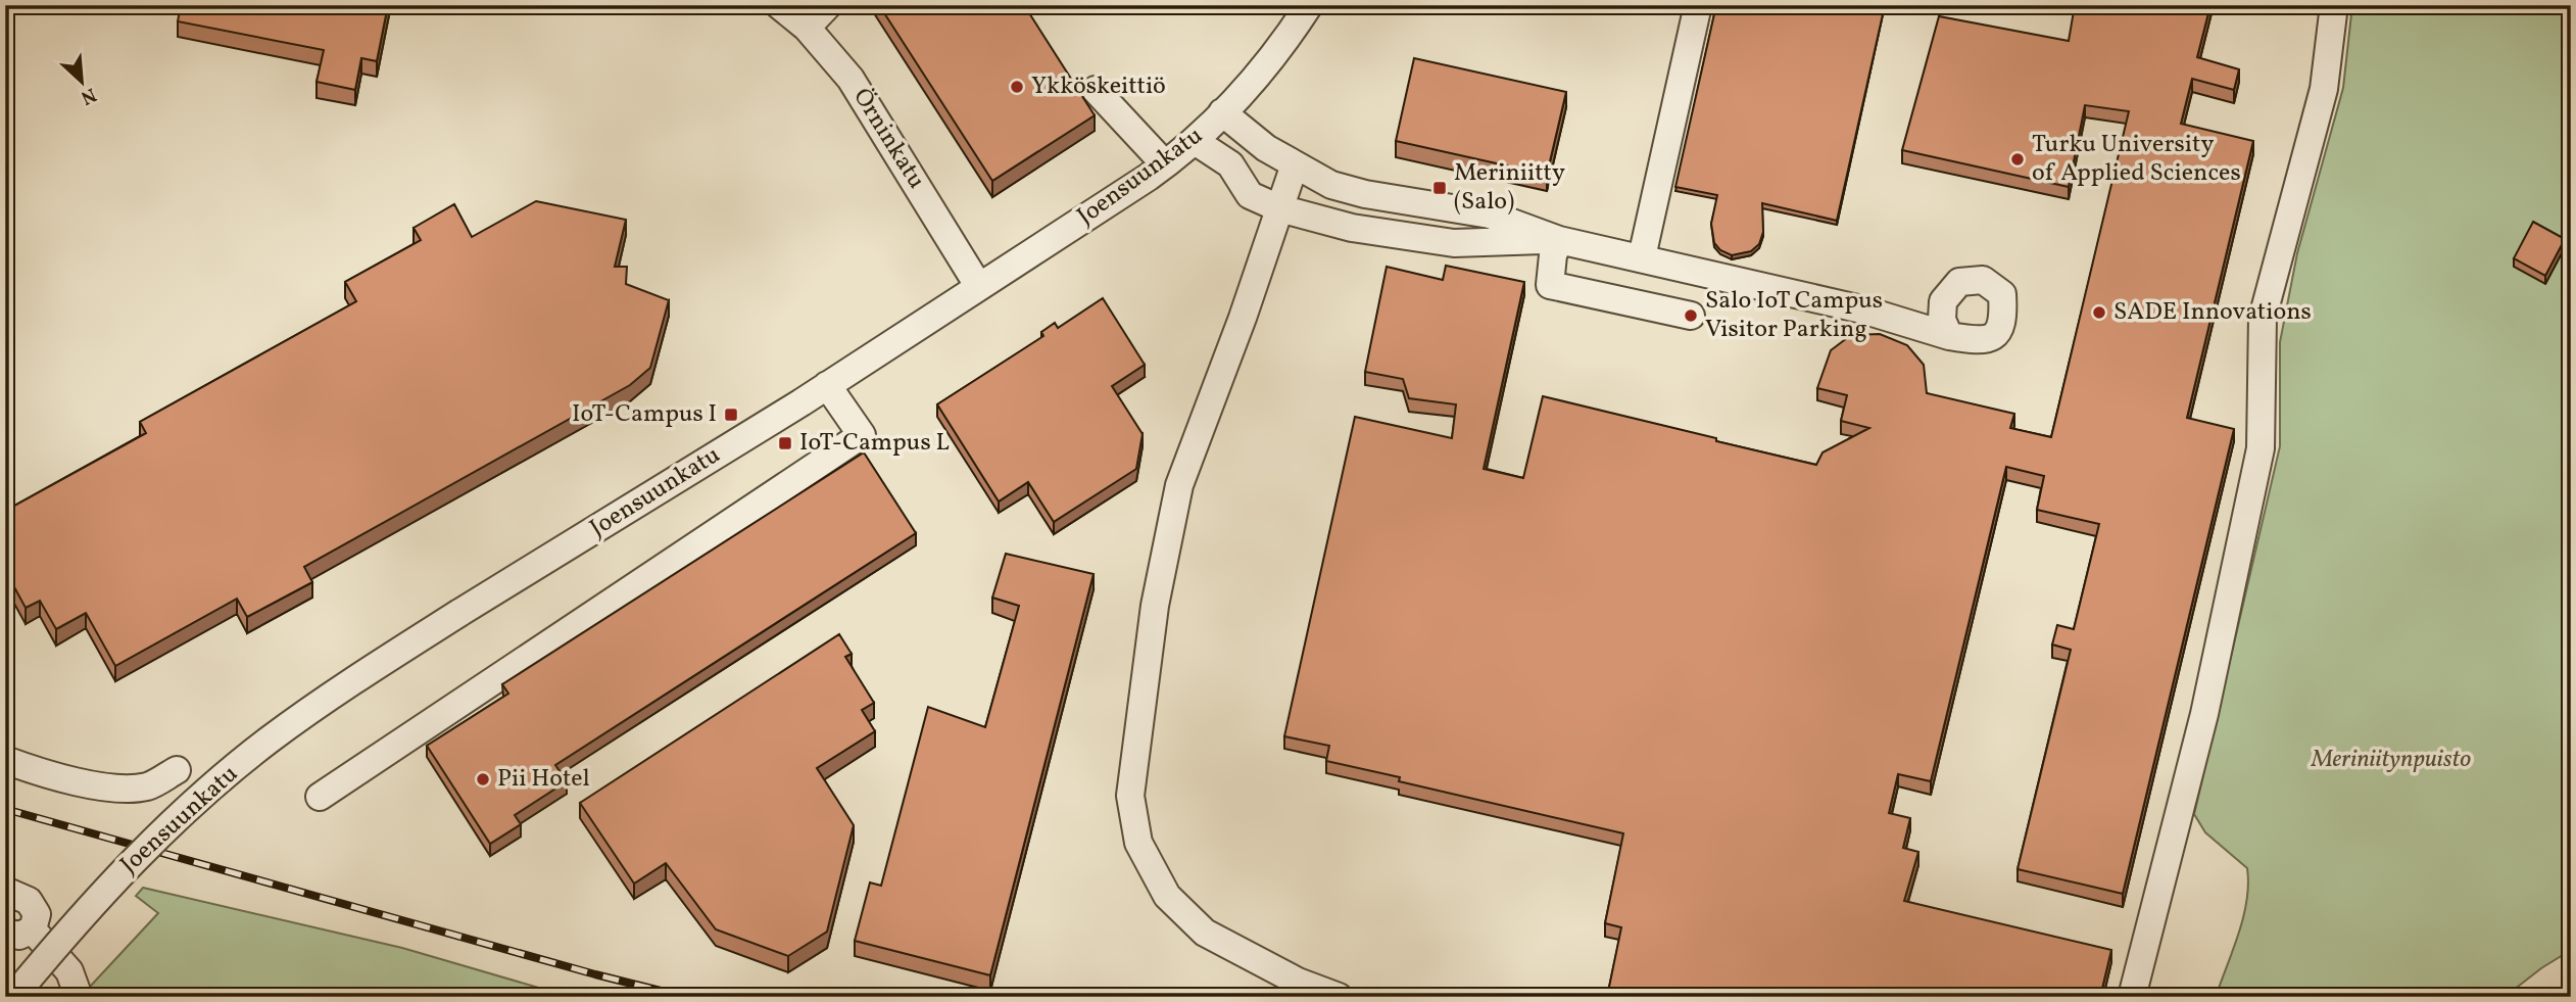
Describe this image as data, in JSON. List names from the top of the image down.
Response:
{
  "streets": {
    "street": ["Örninkatu", "Joensuunkatu"]
  },
  "crossings": [
    ["Örninkatu", "Joensuunkatu"]
  ],
  "parks": ["Meriniitynpuisto"],
  "places": {
    "other": [
      "Ykköskeittiö",
      "Turku University of Applied Sciences",
      "SADE Innovations",
      "Salo IoT Campus Visitor Parking",
      "Pii Hotel"
    ],
    "transit": ["Meriniitty (Salo)", "IoT-Campus I", "IoT-Campus L"]
  },
  "north": "bottom right"
}
